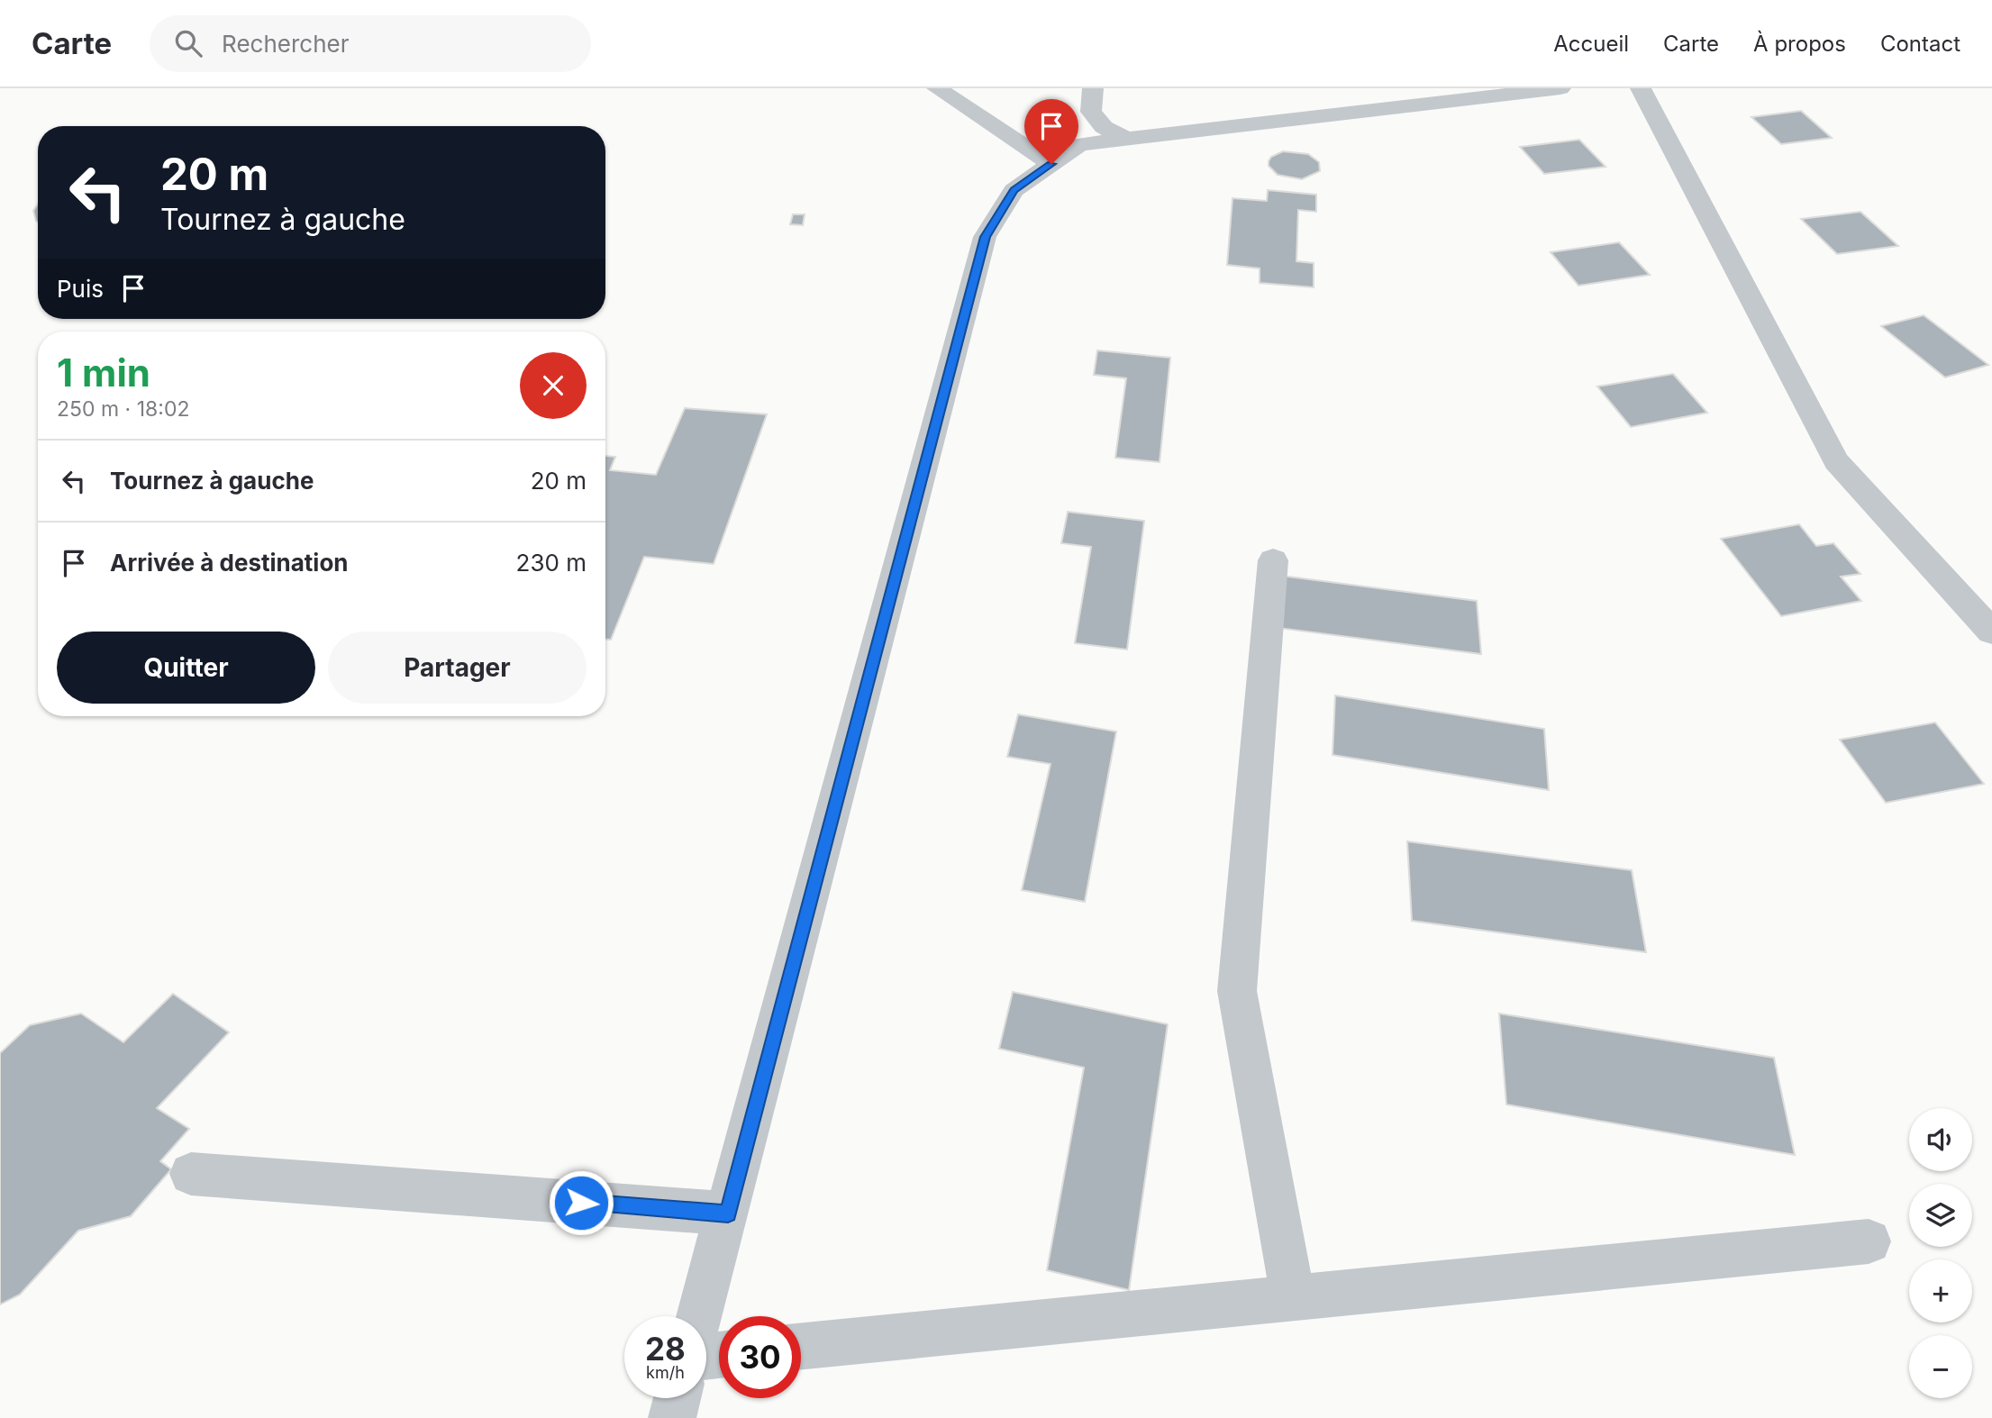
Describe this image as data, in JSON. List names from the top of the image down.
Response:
{
  "page": {
    "header": "Carte",
    "search": "Rechercher",
    "nav": [
      "Accueil",
      "Carte",
      "À propos",
      "Contact"
    ],
    "turn": ["20 m", "Tournez à gauche"],
    "then": "Puis",
    "heading": ["1 min", "250 m · 18:02"],
    "list": [
      {
        "name": "Tournez à gauche",
        "value": "20 m"
      },
      {
        "name": "Arrivée à destination",
        "value": "230 m"
      }
    ],
    "buttons": ["Quitter", "Partager"],
    "map_buttons": ["+", "−"],
    "speed": "28 km/h",
    "limit": "30"
  }
}
